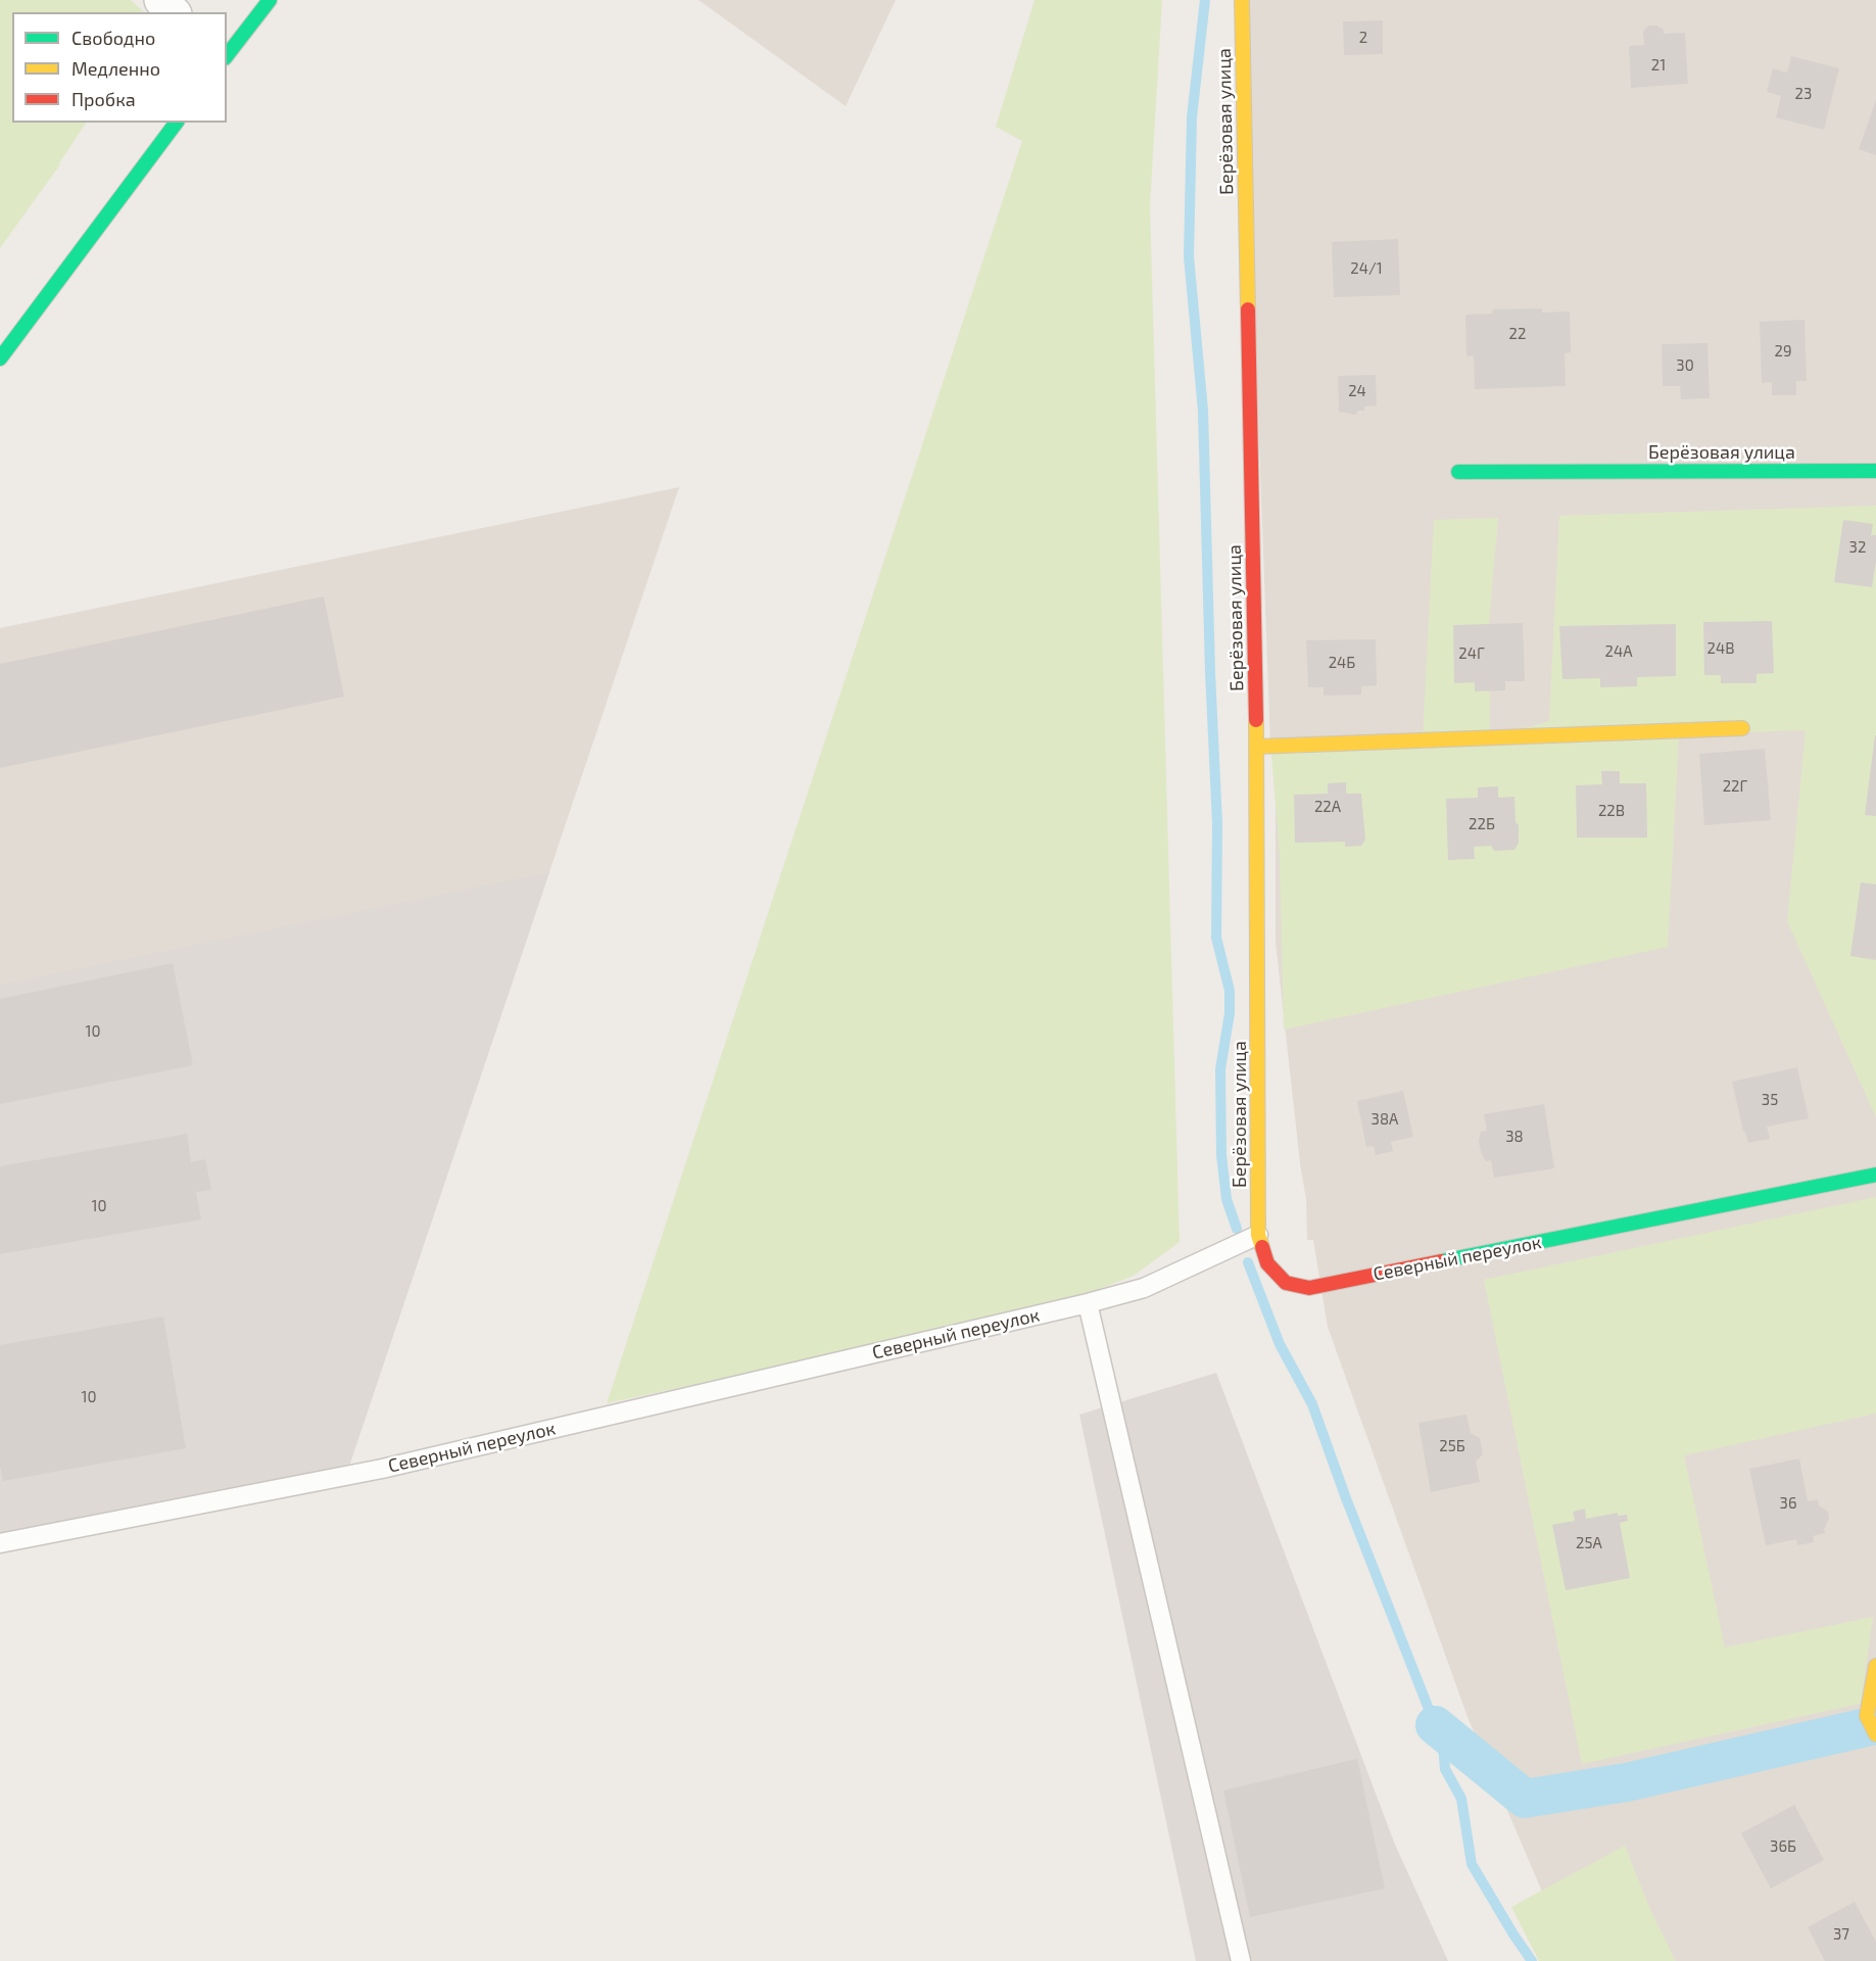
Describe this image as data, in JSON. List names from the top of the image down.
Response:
{
  "streets": {
    "street": ["Берёзовая улица", "Северный переулок"]
  },
  "crossings": [
    ["Берёзовая улица", "Северный переулок"]
  ],
  "house_numbers": [
    "2",
    "21",
    "23",
    "24/1",
    "22",
    "29",
    "30",
    "24",
    "32",
    "24В",
    "24А",
    "24Г",
    "24Б",
    "22Г",
    "22А",
    "22В",
    "22Б",
    "10",
    "35",
    "38А",
    "38",
    "10",
    "10",
    "25Б",
    "36",
    "25А",
    "36Б",
    "37"
  ],
  "legend": ["Свободно", "Медленно", "Пробка"]
}
